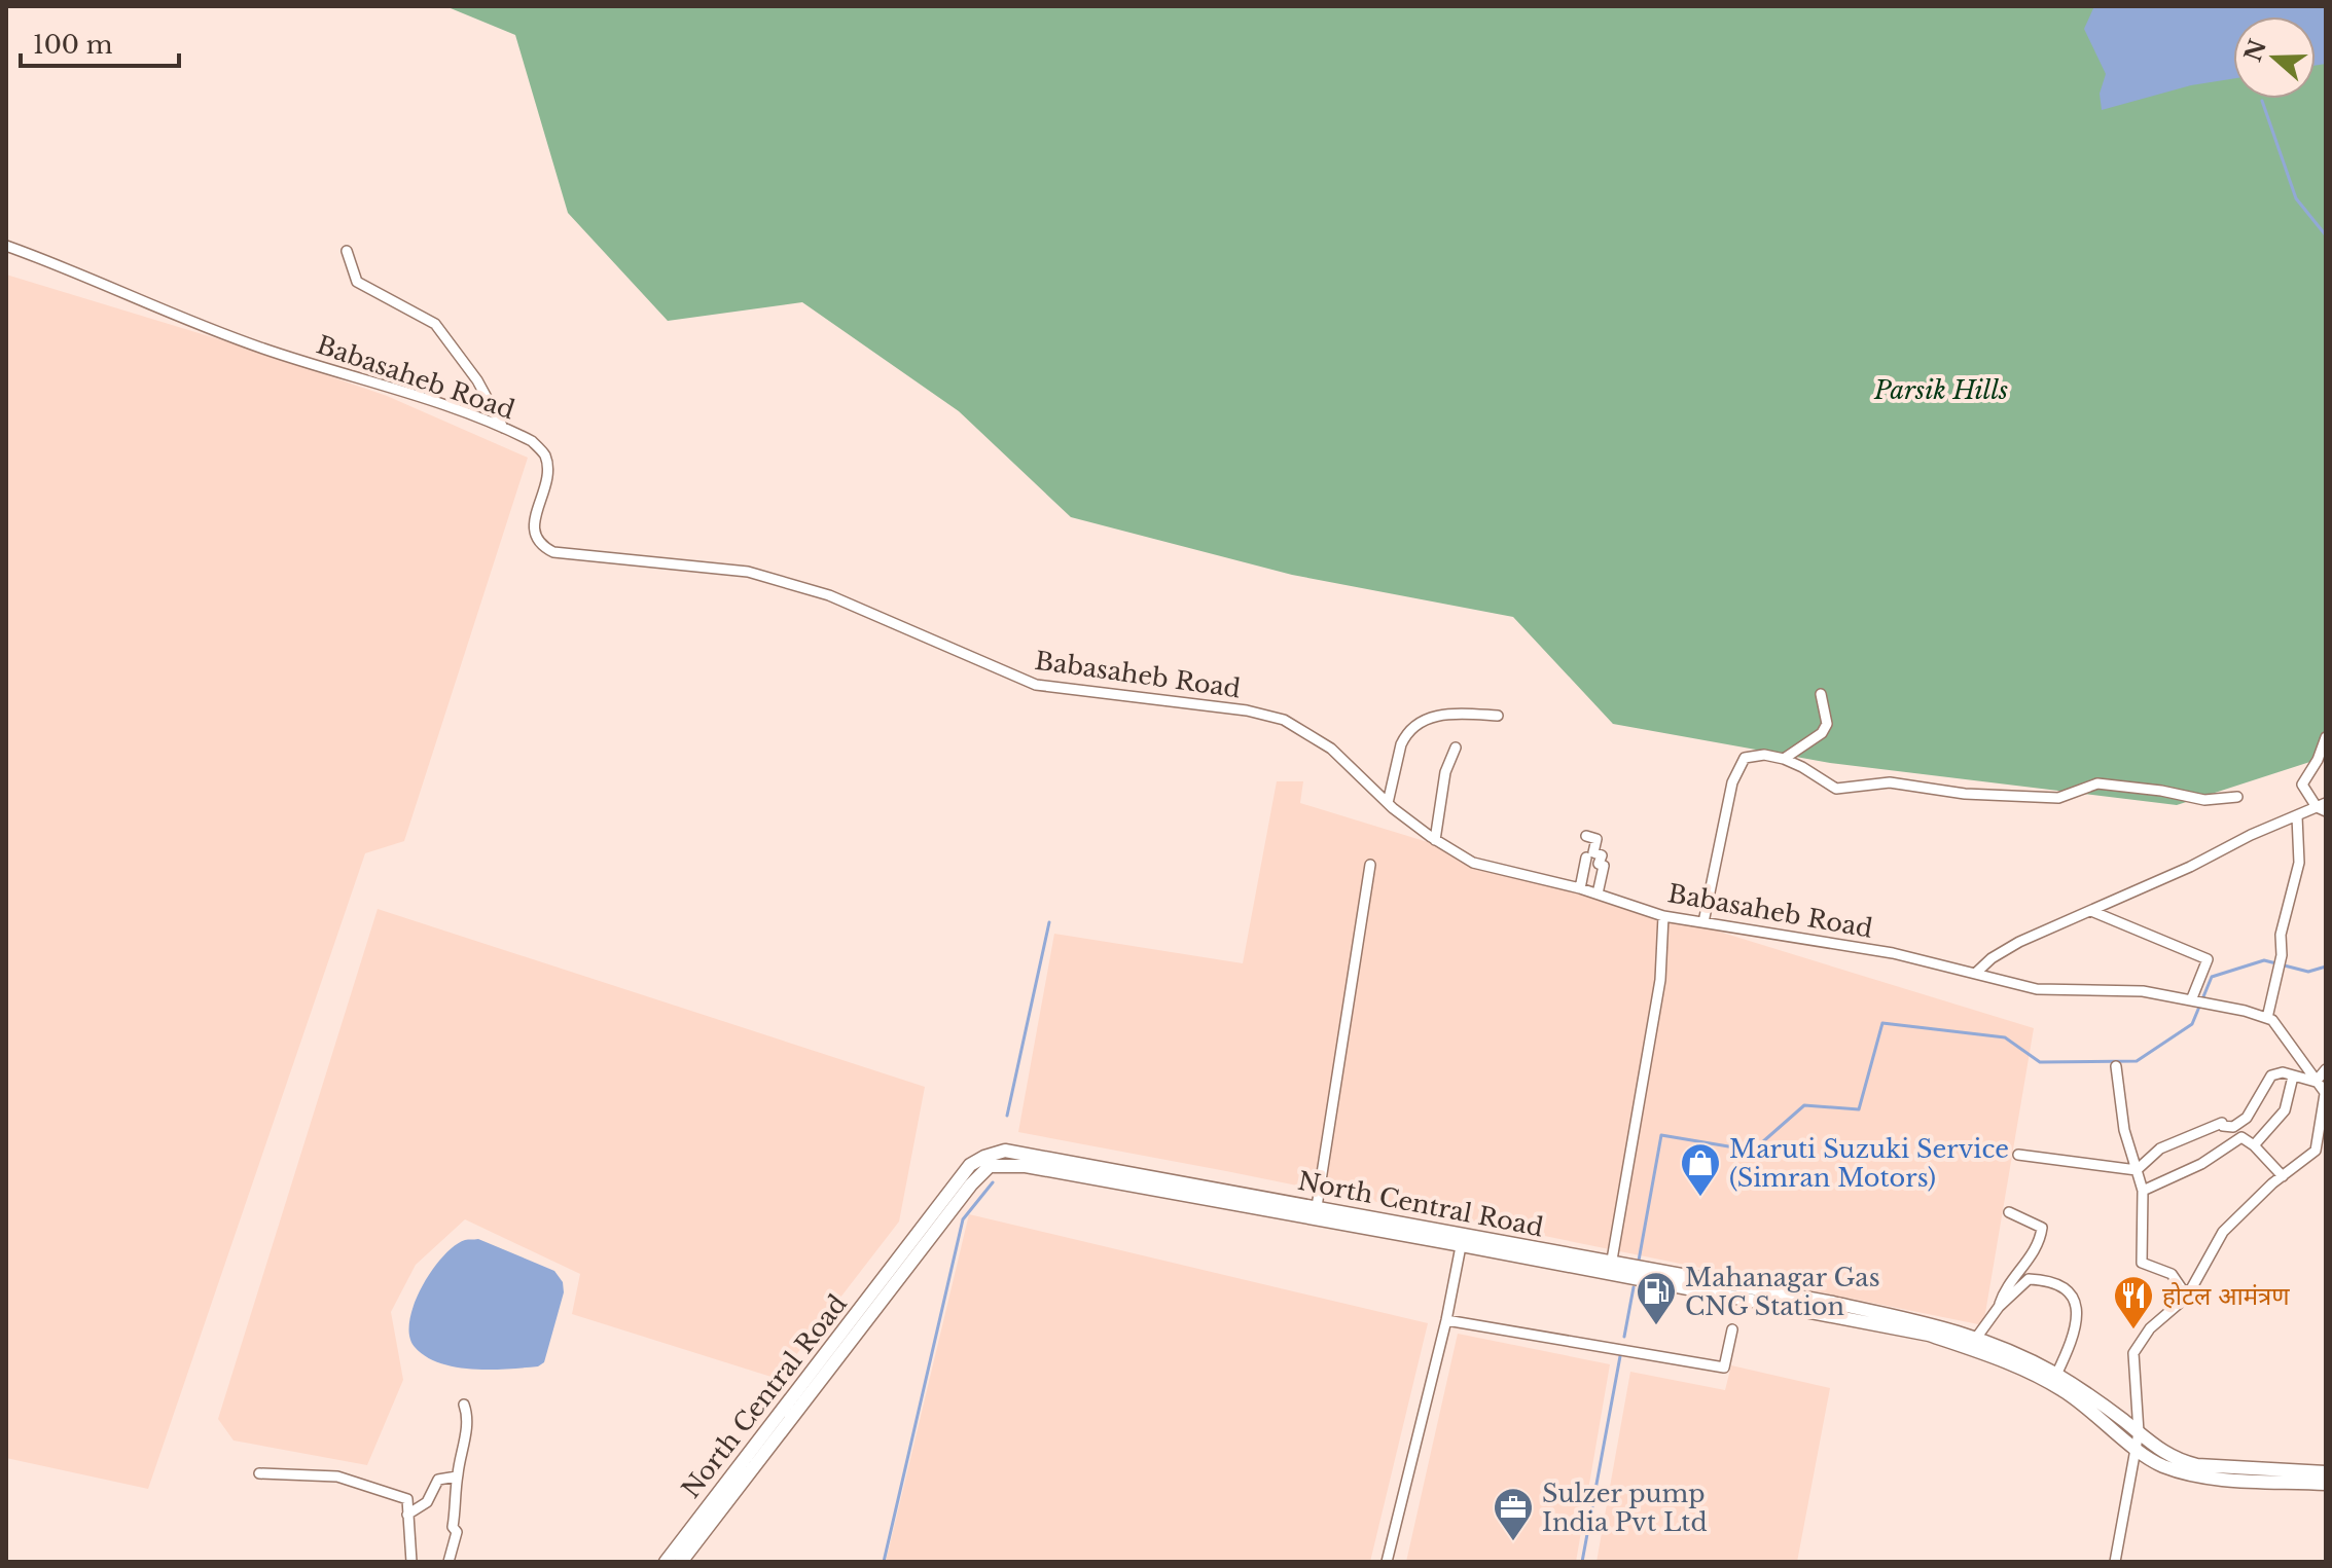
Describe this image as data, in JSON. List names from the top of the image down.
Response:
{
  "streets": {
    "main road": ["North Central Road"],
    "street": ["Babasaheb Road"]
  },
  "parks": ["Parsik Hills"],
  "places": {
    "shop": ["Maruti Suzuki Service (Simran Motors)"],
    "fuel station": ["Mahanagar Gas CNG Station"],
    "restaurant": ["होटल आमंत्रण"],
    "office": ["Sulzer pump India Pvt Ltd"]
  },
  "scale_bar": "100 m",
  "north": "left"
}
